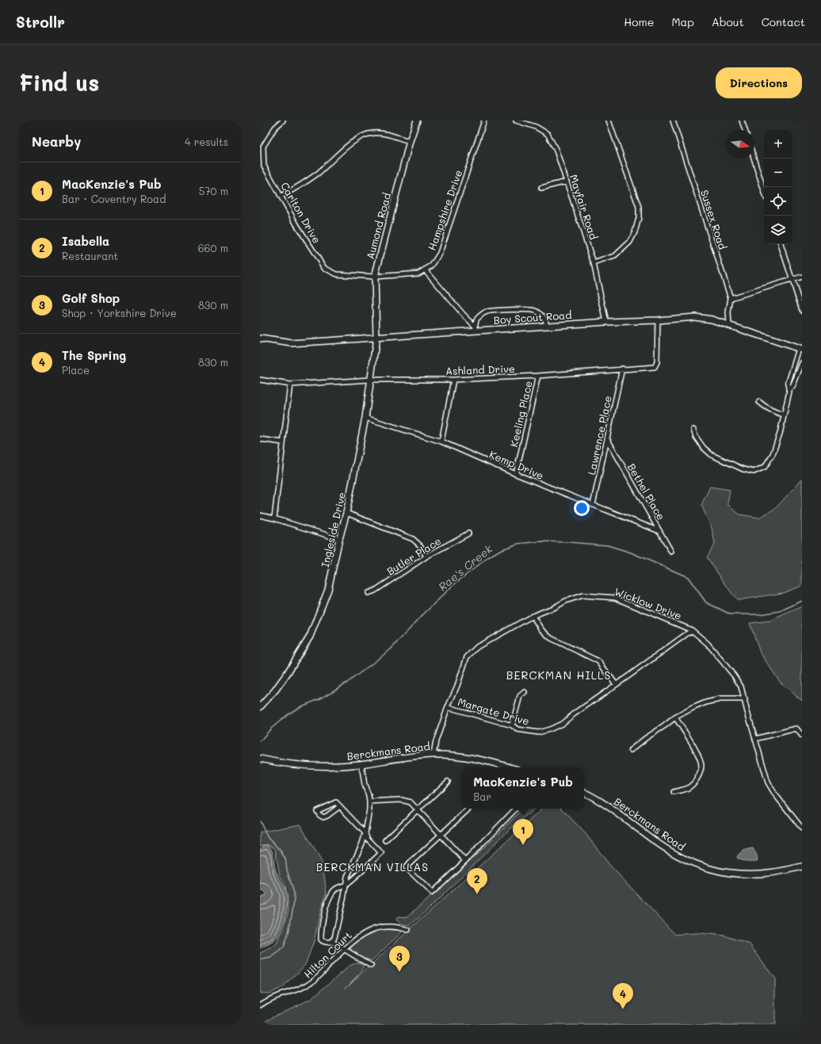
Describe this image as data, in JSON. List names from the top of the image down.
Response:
{
  "streets": {
    "street": [
      "Mayfair Road",
      "Hampshire Drive",
      "Carlton Drive",
      "Sussex Road",
      "Aumond Road",
      "Boy Scout Road",
      "Ashland Drive",
      "Keeling Place",
      "Lawrence Place",
      "Kemp Drive",
      "Bethel Place",
      "Ingleside Drive",
      "Butler Place",
      "Wicklow Drive",
      "Margate Drive",
      "Berckmans Road",
      "Hilton Court"
    ]
  },
  "crossings": [
    ["Mayfair Road", "Boy Scout Road"],
    ["Hampshire Drive", "Carlton Drive"],
    ["Hampshire Drive", "Aumond Road"],
    ["Carlton Drive", "Aumond Road"],
    ["Sussex Road", "Boy Scout Road"],
    ["Aumond Road", "Boy Scout Road"],
    ["Aumond Road", "Ingleside Drive"],
    ["Boy Scout Road", "Ashland Drive"],
    ["Boy Scout Road", "Ingleside Drive"],
    ["Ashland Drive", "Keeling Place"],
    ["Ashland Drive", "Lawrence Place"],
    ["Ashland Drive", "Ingleside Drive"],
    ["Keeling Place", "Kemp Drive"],
    ["Lawrence Place", "Kemp Drive"],
    ["Lawrence Place", "Bethel Place"],
    ["Kemp Drive", "Bethel Place"],
    ["Kemp Drive", "Ingleside Drive"],
    ["Wicklow Drive", "Margate Drive"],
    ["Wicklow Drive", "Berckmans Road"]
  ],
  "districts": ["BERCKMAN HILLS", "BERCKMAN VILLAS"],
  "water": ["Rae's Creek"],
  "north": "right",
  "page": {
    "header": "Strollr",
    "nav": [
      "Home",
      "Map",
      "About",
      "Contact"
    ],
    "buttons": "Directions",
    "title": "Find us",
    "heading": ["Nearby", "4 results"],
    "map_buttons": ["+", "−"],
    "list": [
      {
        "mark": "1",
        "name": "MacKenzie's Pub",
        "note": "Bar · Coventry Road",
        "value": "570 m"
      },
      {
        "mark": "2",
        "name": "Isabella",
        "note": "Restaurant",
        "value": "660 m"
      },
      {
        "mark": "3",
        "name": "Golf Shop",
        "note": "Shop · Yorkshire Drive",
        "value": "830 m"
      },
      {
        "mark": "4",
        "name": "The Spring",
        "note": "Place",
        "value": "830 m"
      }
    ],
    "popup": ["MacKenzie's Pub", "Bar"],
    "pins": [
      "1",
      "2",
      "3",
      "4"
    ]
  }
}
